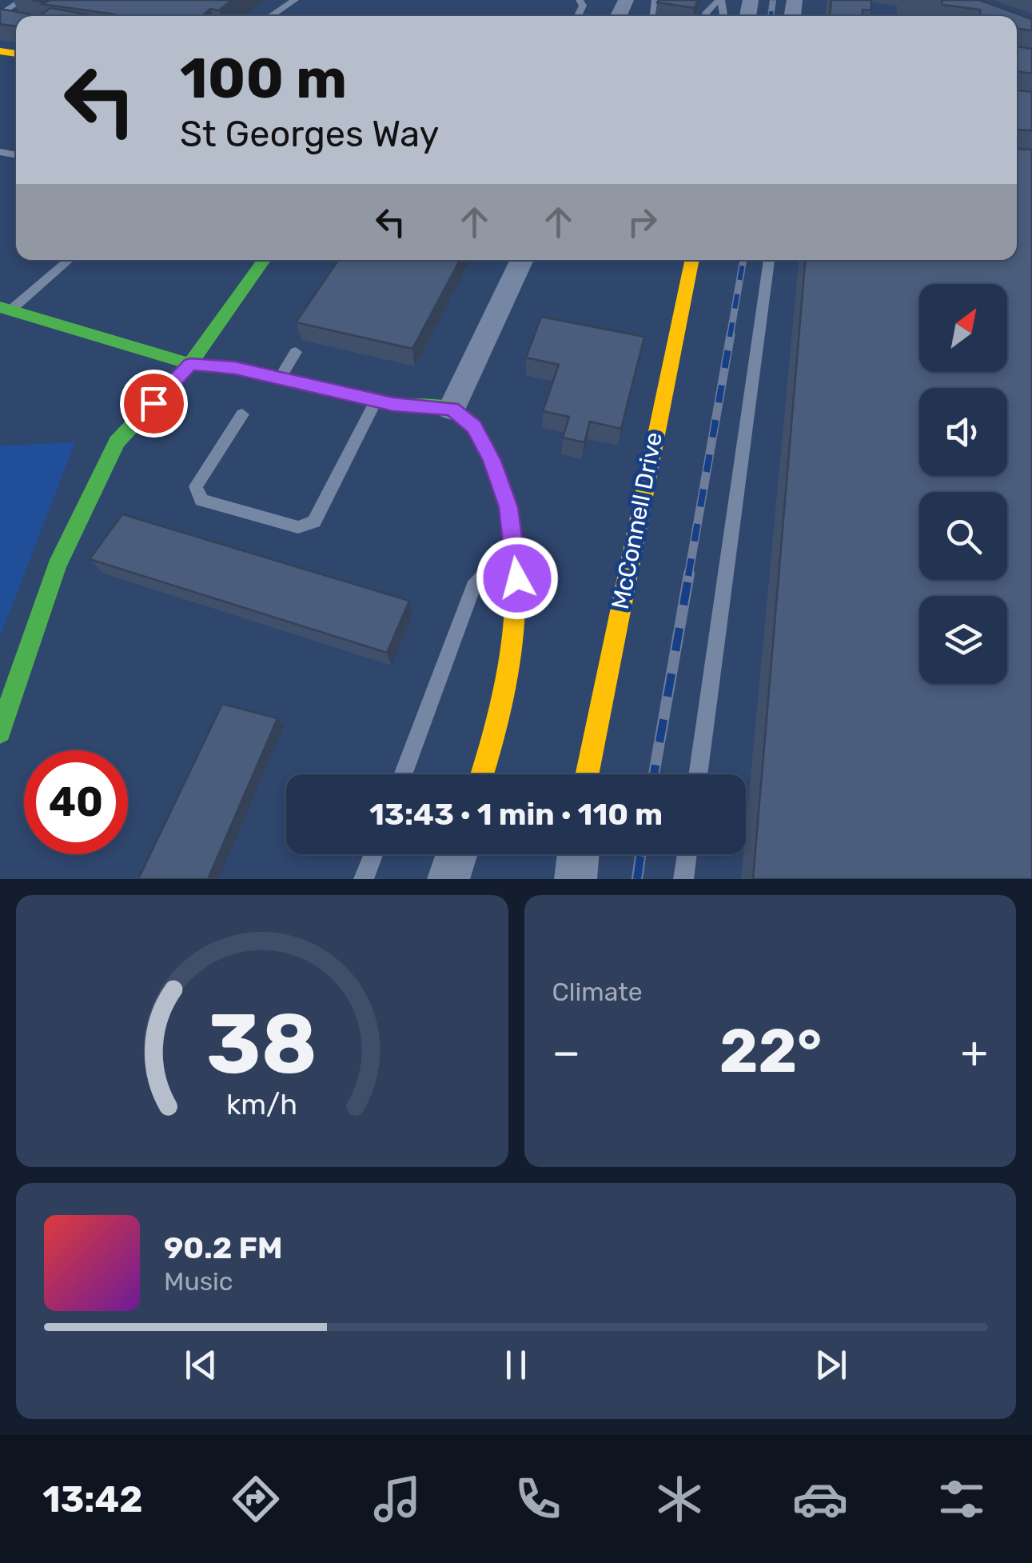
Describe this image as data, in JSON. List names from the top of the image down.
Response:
{
  "streets": {
    "street": ["McConnell Drive"]
  },
  "north": "top right",
  "page": {
    "turn": ["100 m", "St Georges Way"],
    "limit": "40",
    "trip": "13:43 · 1 min · 110 m",
    "tile": "Climate",
    "heat": ["−", "22°", "+"],
    "song": ["90.2 FM", "Music"],
    "tabs": "13:42",
    "gauge": ["38", "km/h"]
  }
}
